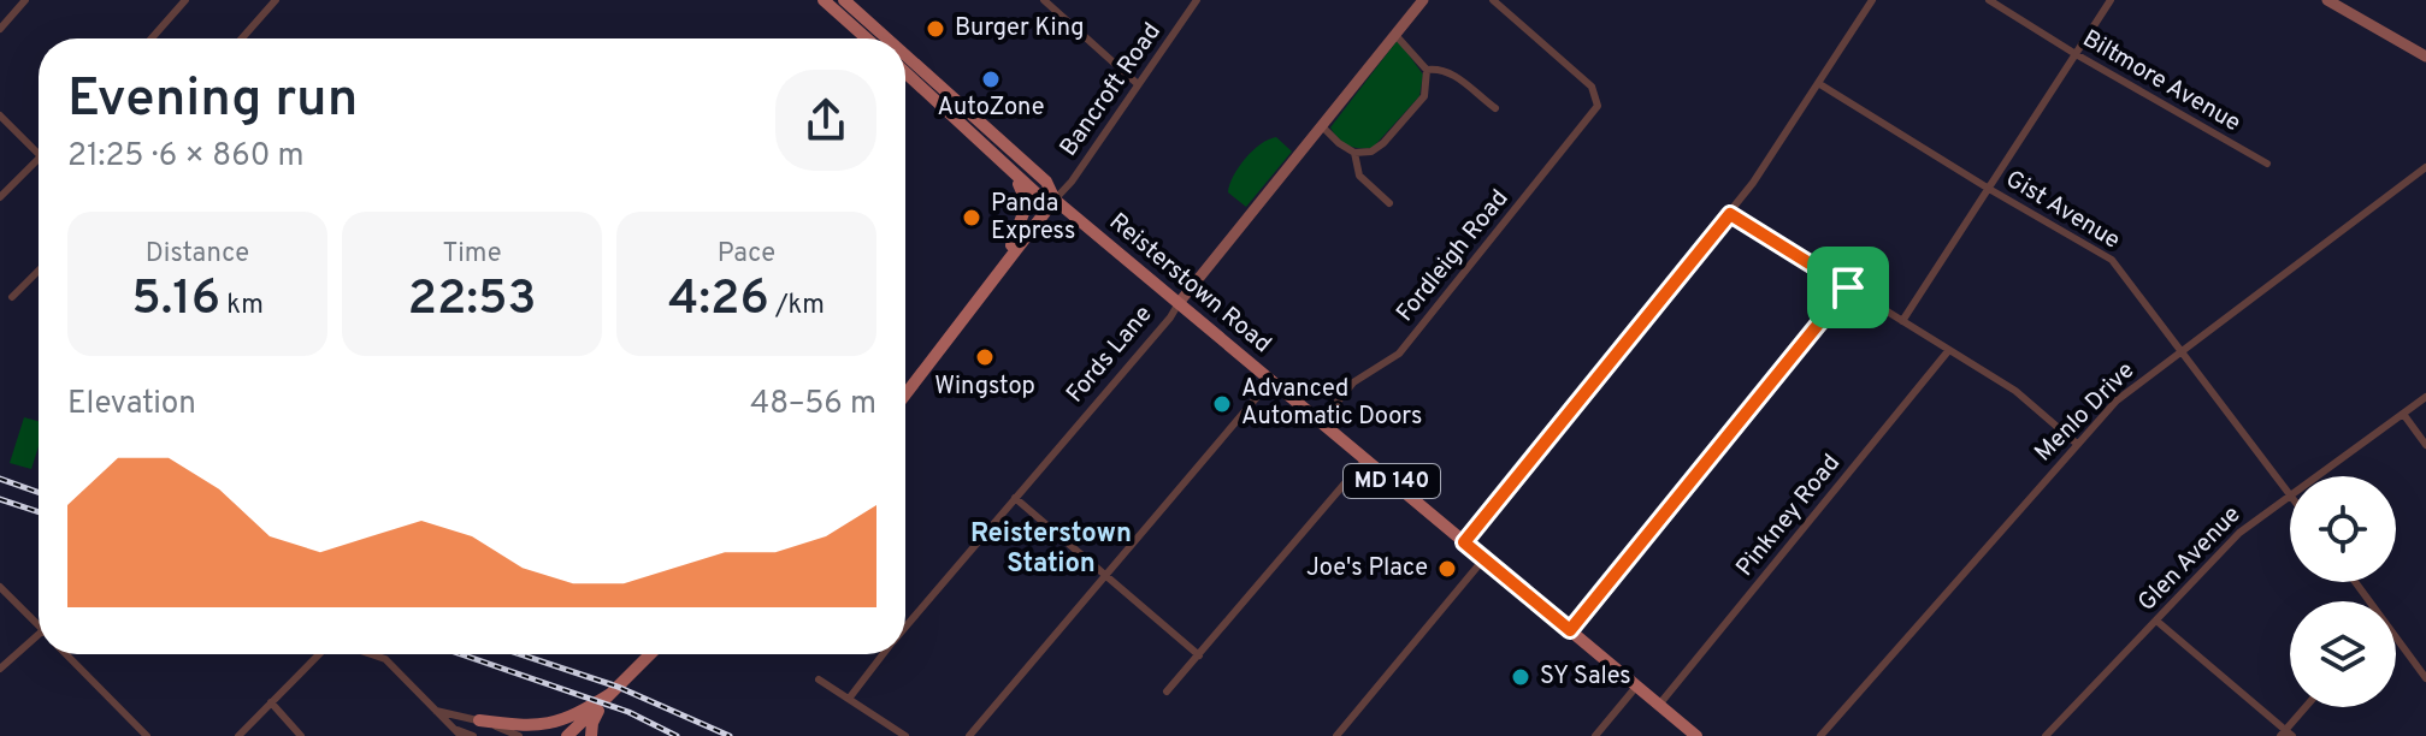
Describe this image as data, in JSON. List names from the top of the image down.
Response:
{
  "streets": {
    "main road": ["Reisterstown Road", "MD 140"],
    "street": [
      "Biltmore Avenue",
      "Bancroft Road",
      "Gist Avenue",
      "Fordleigh Road",
      "Fords Lane",
      "Menlo Drive",
      "Pinkney Road",
      "Glen Avenue"
    ]
  },
  "crossings": [
    ["Bancroft Road", "Reisterstown Road"],
    ["Gist Avenue", "Menlo Drive"],
    ["Gist Avenue", "Glen Avenue"],
    ["Fordleigh Road", "Reisterstown Road"],
    ["Reisterstown Road", "Fords Lane"],
    ["Reisterstown Road", "Pinkney Road"]
  ],
  "districts": ["Reisterstown Station"],
  "places": [
    "Burger King",
    "AutoZone",
    "Panda Express",
    "Wingstop",
    "Advanced Automatic Doors",
    "Joe's Place",
    "SY Sales"
  ],
  "page": {
    "heading": ["Evening run", "21:25 · 6 × 860 m"],
    "stats": [
      ["Distance", "5.16 km"],
      ["Time", "22:53"],
      ["Pace", "4:26 /km"]
    ],
    "chart": ["Elevation", "48–56 m"]
  }
}
